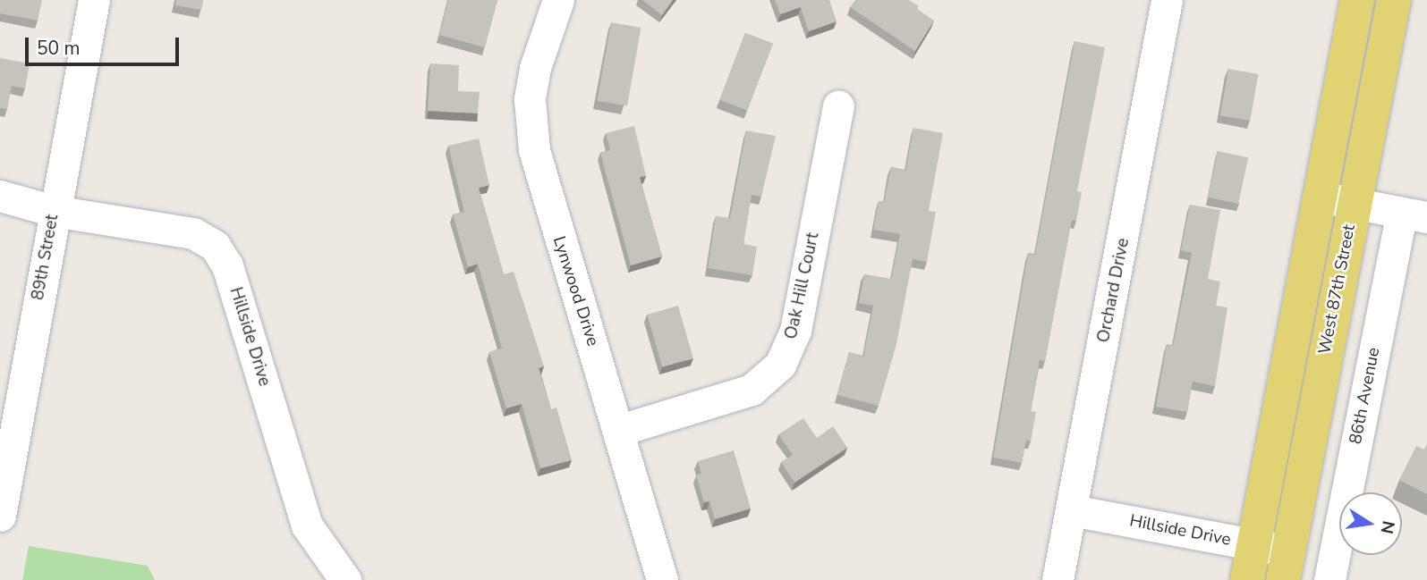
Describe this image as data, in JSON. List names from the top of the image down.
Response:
{
  "streets": {
    "main road": ["West 87th Street"],
    "street": [
      "89th Street",
      "Oak Hill Court",
      "Orchard Drive",
      "Lynwood Drive",
      "Hillside Drive",
      "86th Avenue"
    ]
  },
  "crossings": [
    ["89th Street", "Hillside Drive"],
    ["Oak Hill Court", "Lynwood Drive"],
    ["West 87th Street", "Hillside Drive"],
    ["Orchard Drive", "Hillside Drive"]
  ],
  "scale_bar": "50 m",
  "north": "right"
}
